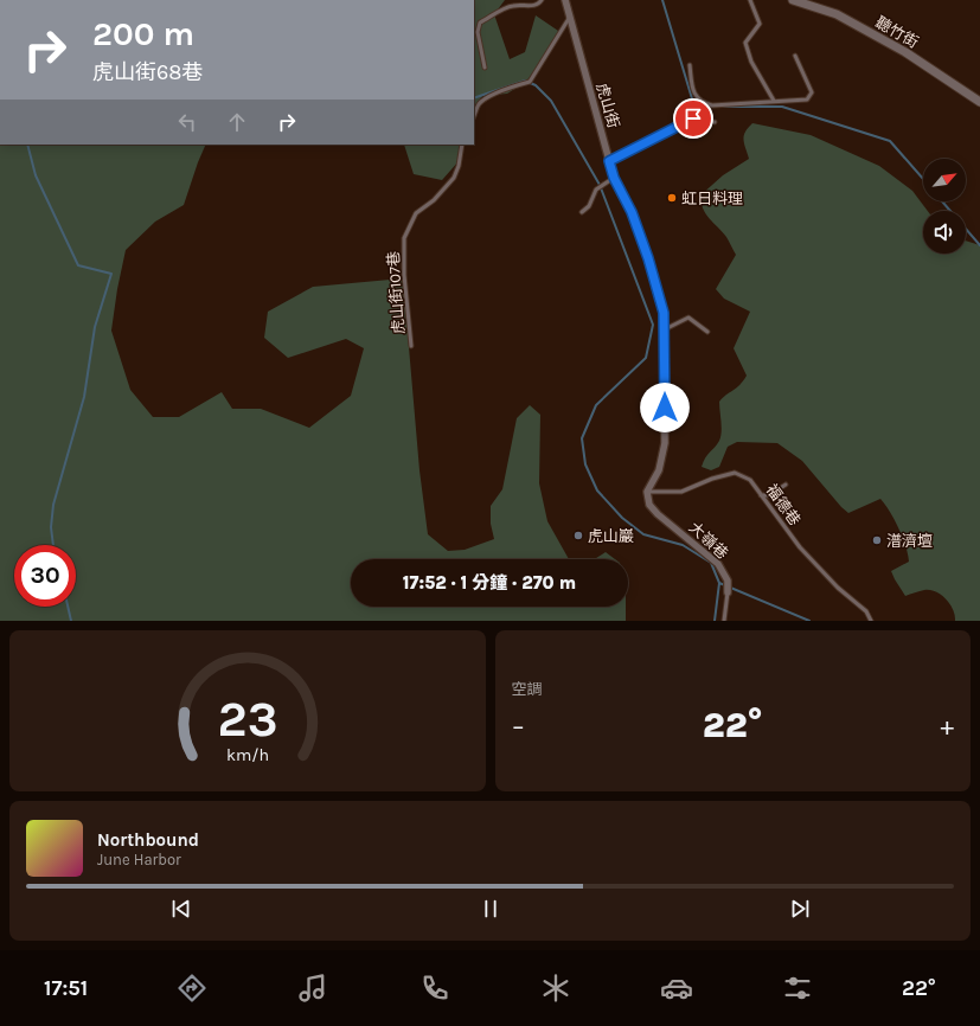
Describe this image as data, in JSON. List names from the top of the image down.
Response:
{
  "streets": {
    "street": ["聽竹街", "虎山街", "大嶺巷"],
    "lane": ["虎山街107巷", "福德巷"]
  },
  "crossings": [
    ["虎山街", "福德巷"],
    ["虎山街", "大嶺巷"],
    ["福德巷", "大嶺巷"]
  ],
  "places": ["虹日料理", "虎山巖", "潽濟壇"],
  "north": "top right",
  "page": {
    "turn": ["200 m", "虎山街68巷"],
    "limit": "30",
    "trip": "17:52 · 1 分鐘 · 270 m",
    "tile": "空調",
    "heat": ["−", "22°", "+"],
    "song": ["Northbound", "June Harbor"],
    "tabs": ["17:51", "22°"],
    "gauge": ["23", "km/h"]
  }
}
